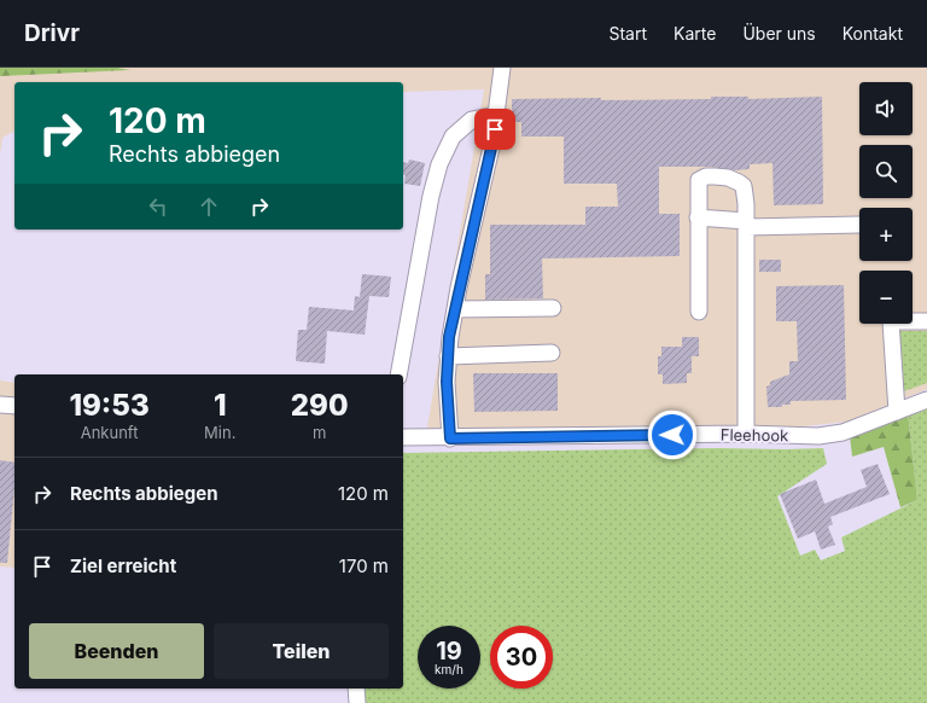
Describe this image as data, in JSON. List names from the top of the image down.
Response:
{
  "streets": {
    "street": ["Fleehook"]
  },
  "page": {
    "header": "Drivr",
    "nav": [
      "Start",
      "Karte",
      "Über uns",
      "Kontakt"
    ],
    "map_buttons": ["+", "−"],
    "turn": ["120 m", "Rechts abbiegen"],
    "eta": [
      "19:53",
      "Ankunft",
      "1",
      "Min.",
      "290",
      "m"
    ],
    "list": [
      {
        "name": "Rechts abbiegen",
        "value": "120 m"
      },
      {
        "name": "Ziel erreicht",
        "value": "170 m"
      }
    ],
    "buttons": ["Beenden", "Teilen"],
    "speed": "19 km/h",
    "limit": "30"
  }
}
